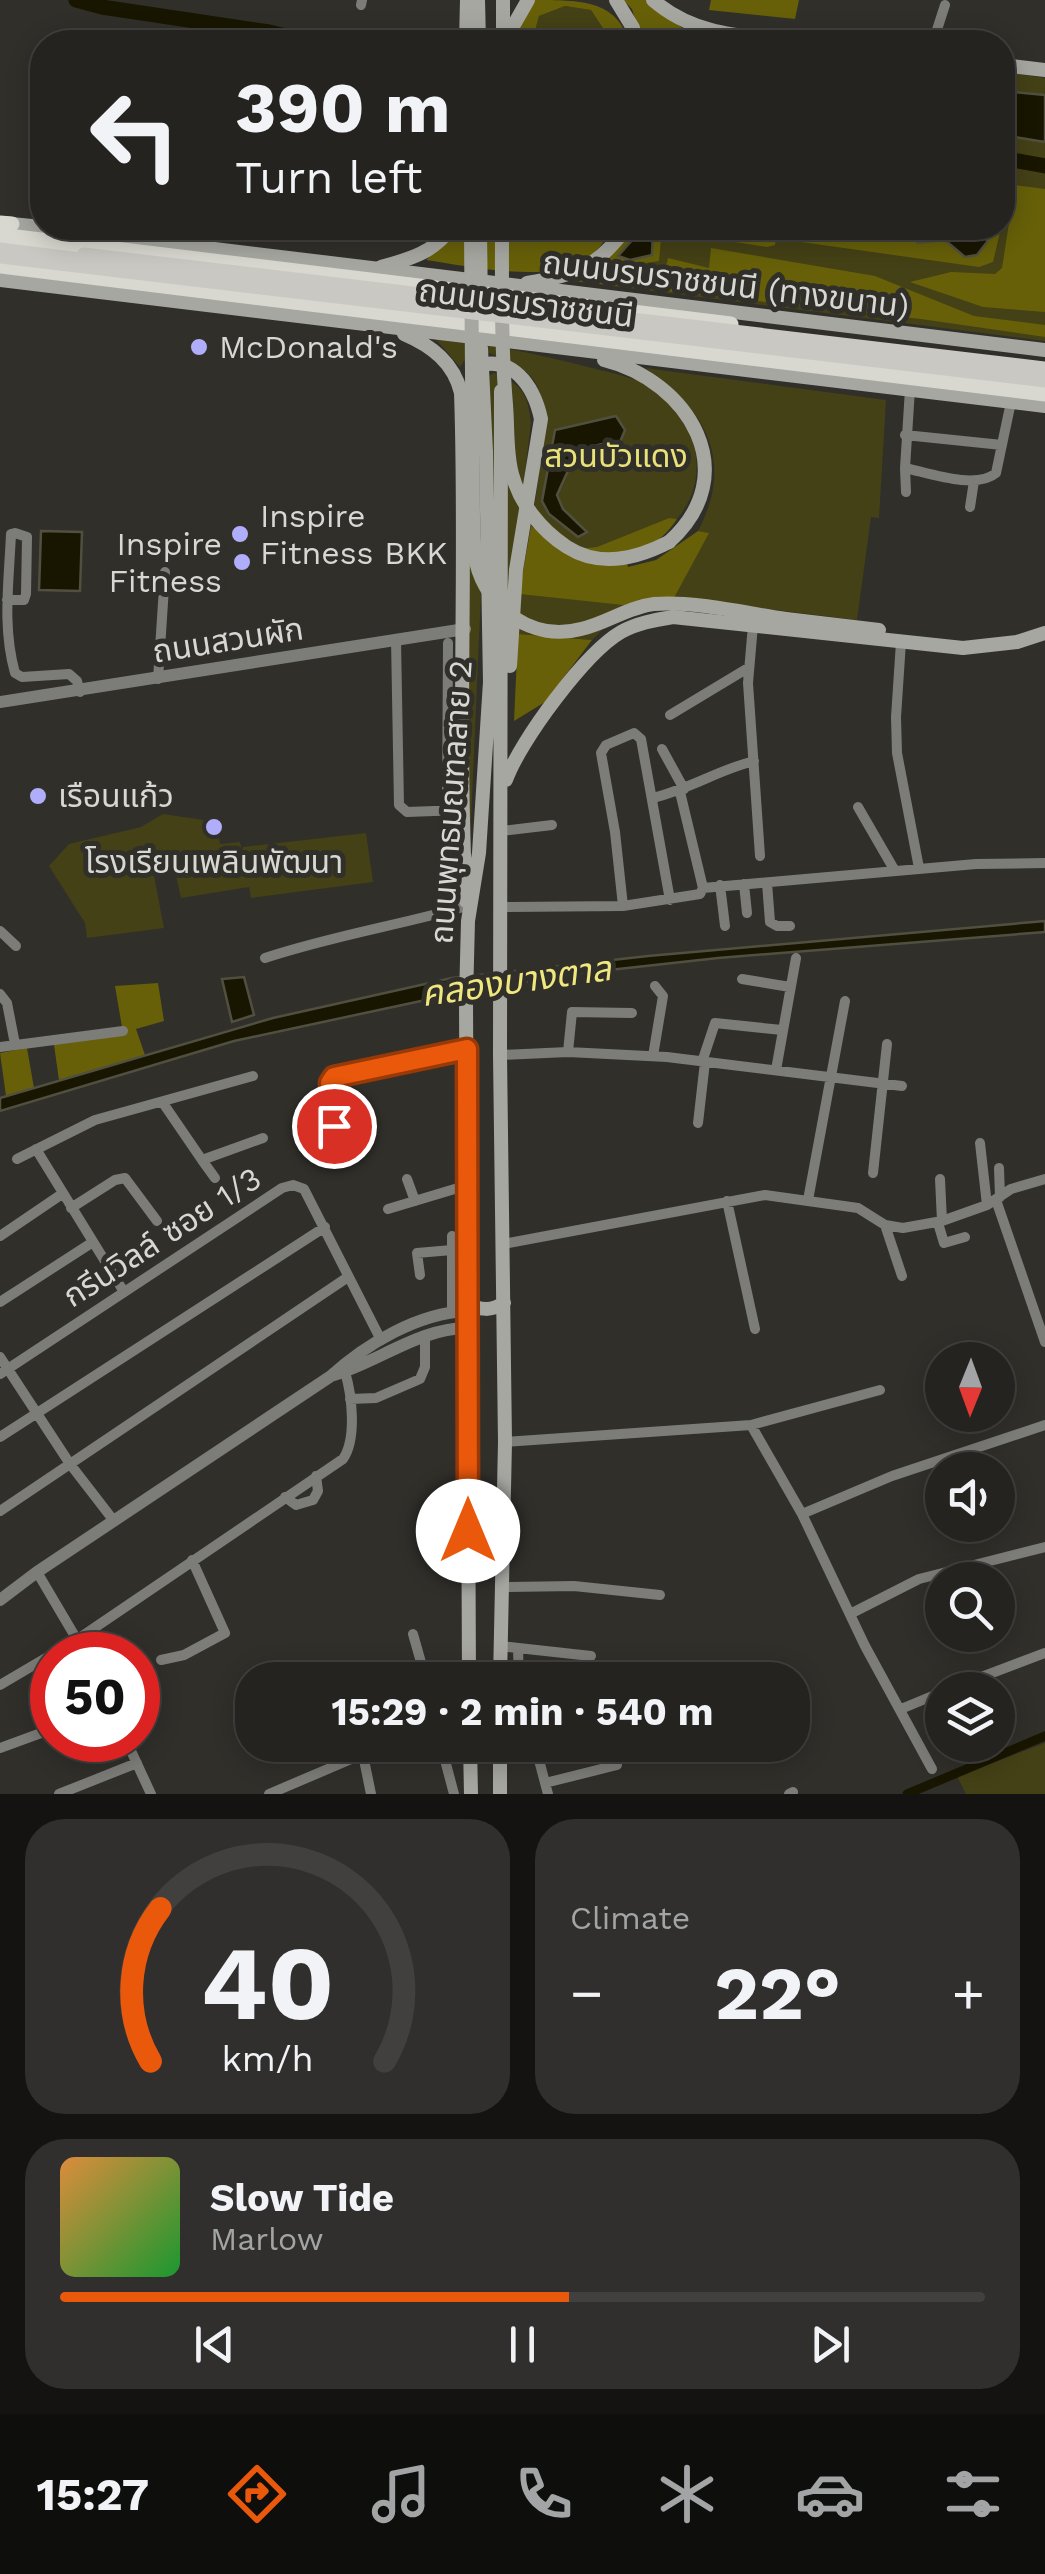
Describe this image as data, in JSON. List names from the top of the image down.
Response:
{
  "streets": {
    "highway": ["ถนนบรมราชชนนี"],
    "main road": ["ถนนบรมราชชนนี (ทางขนาน)", "ถนนพุทธมณฑลสาย 2"],
    "street": ["ถนนสวนผัก", "กรีนวิลล์ ซอย 1/3"]
  },
  "crossings": [
    ["ถนนบรมราชชนนี (ทางขนาน)", "ถนนบรมราชชนนี"]
  ],
  "water": ["คลองบางตาล"],
  "parks": ["สวนบัวแดง"],
  "places": [
    "McDonald's",
    "Inspire Fitness BKK",
    "Inspire Fitness",
    "เรือนแก้ว",
    "โรงเรียนเพลินพัฒนา"
  ],
  "north": "bottom",
  "page": {
    "turn": ["390 m", "Turn left"],
    "limit": "50",
    "trip": "15:29 · 2 min · 540 m",
    "tile": "Climate",
    "heat": ["−", "22°", "+"],
    "song": ["Slow Tide", "Marlow"],
    "tabs": "15:27",
    "gauge": ["40", "km/h"]
  }
}
